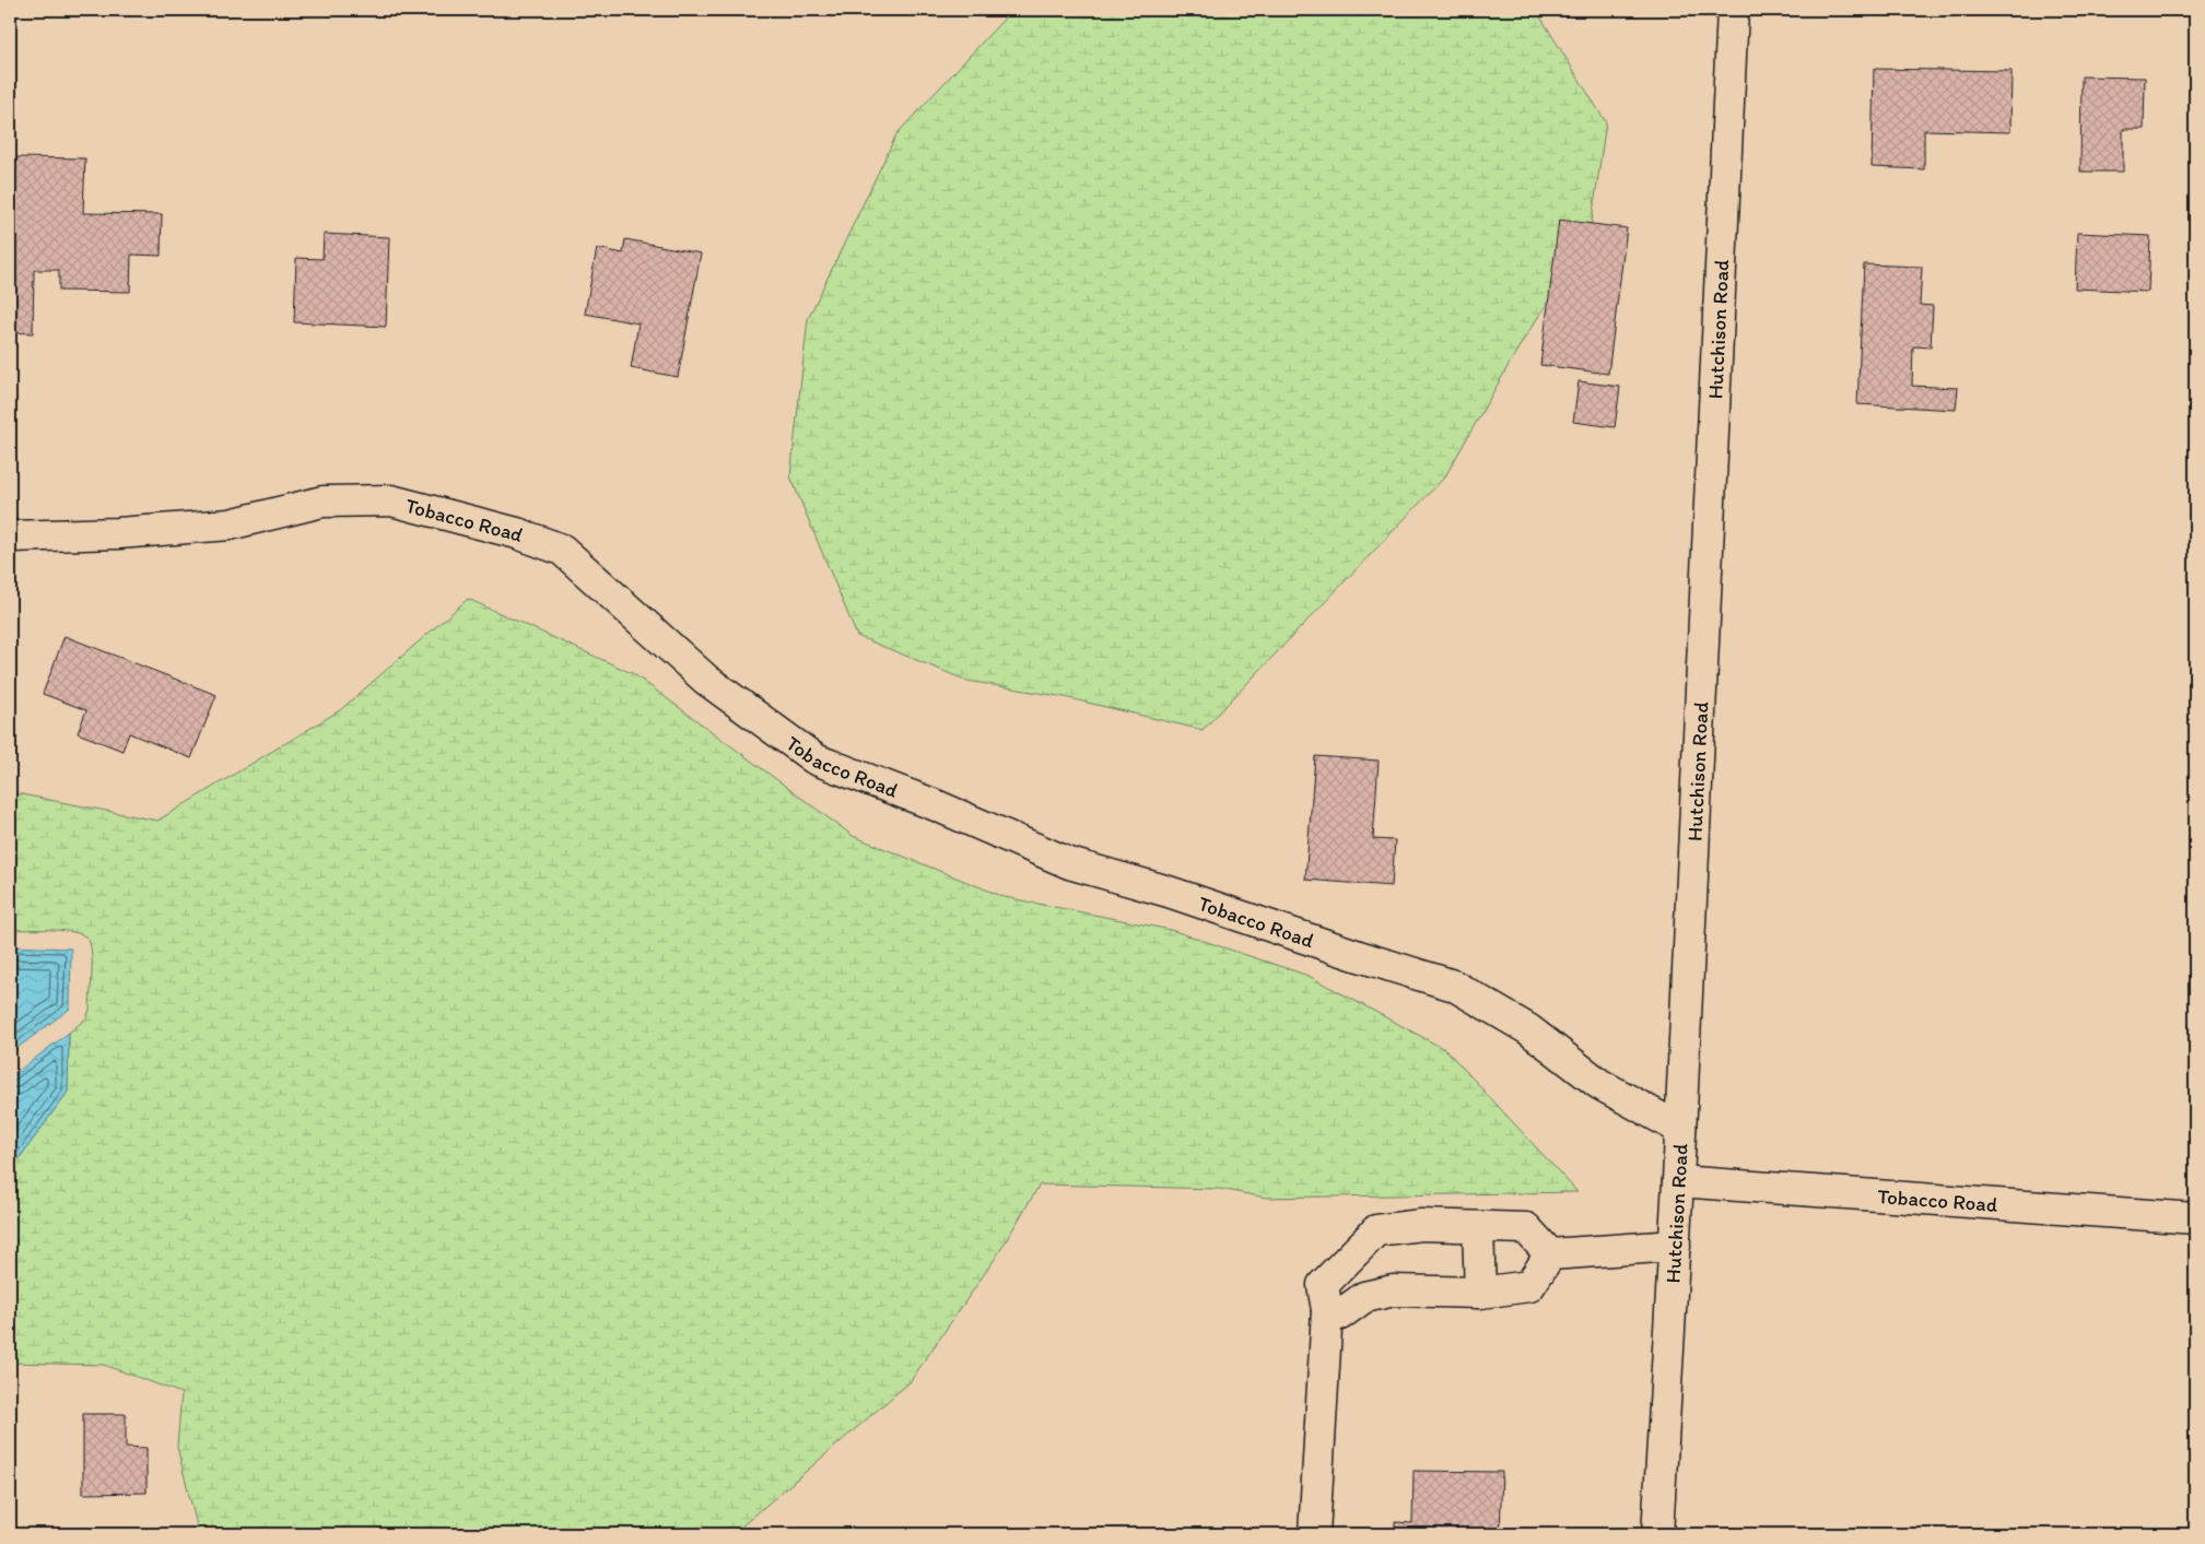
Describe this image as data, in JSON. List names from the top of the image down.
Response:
{
  "streets": {
    "street": ["Hutchison Road", "Tobacco Road"]
  },
  "crossings": [
    ["Hutchison Road", "Tobacco Road"]
  ]
}
